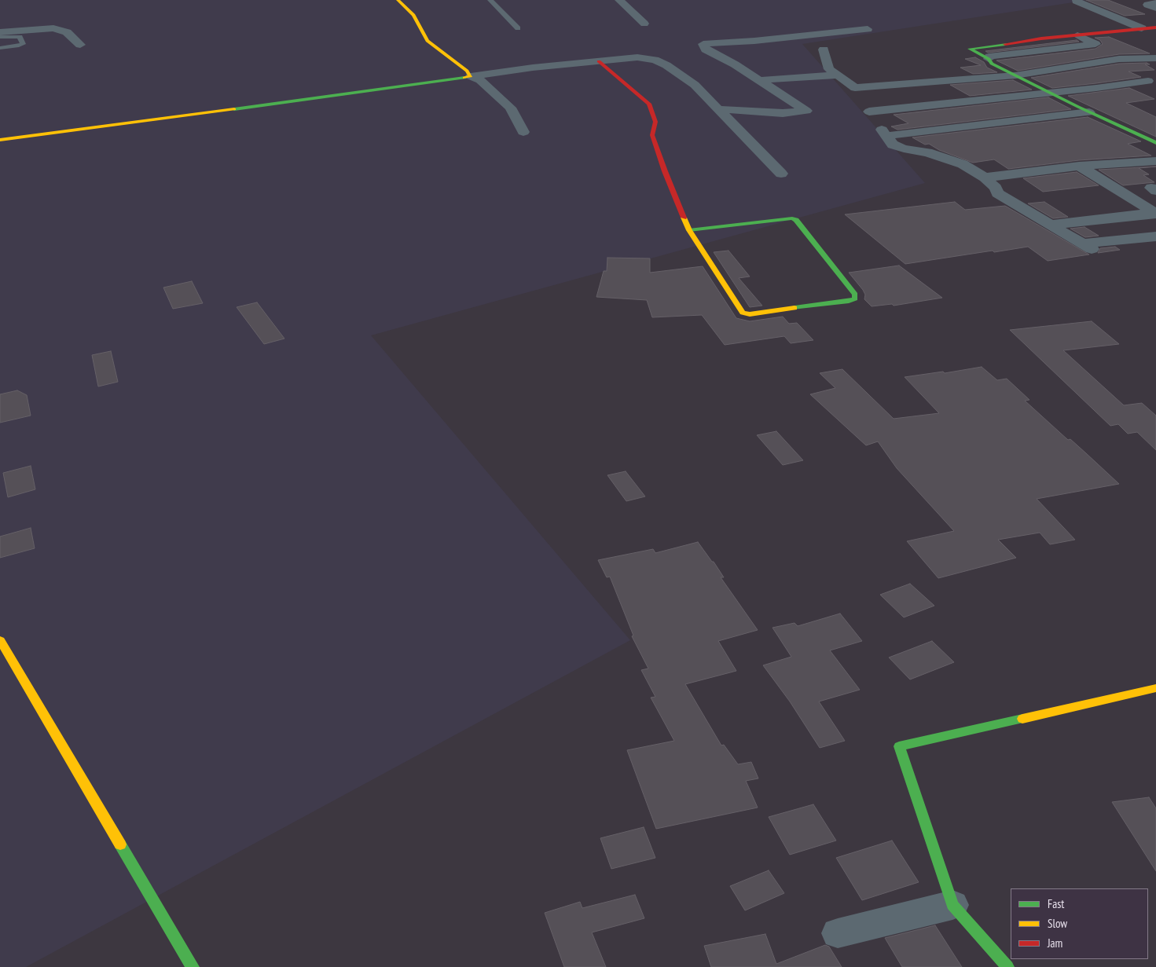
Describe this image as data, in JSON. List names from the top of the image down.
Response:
{
  "legend": ["Fast", "Slow", "Jam"]
}
